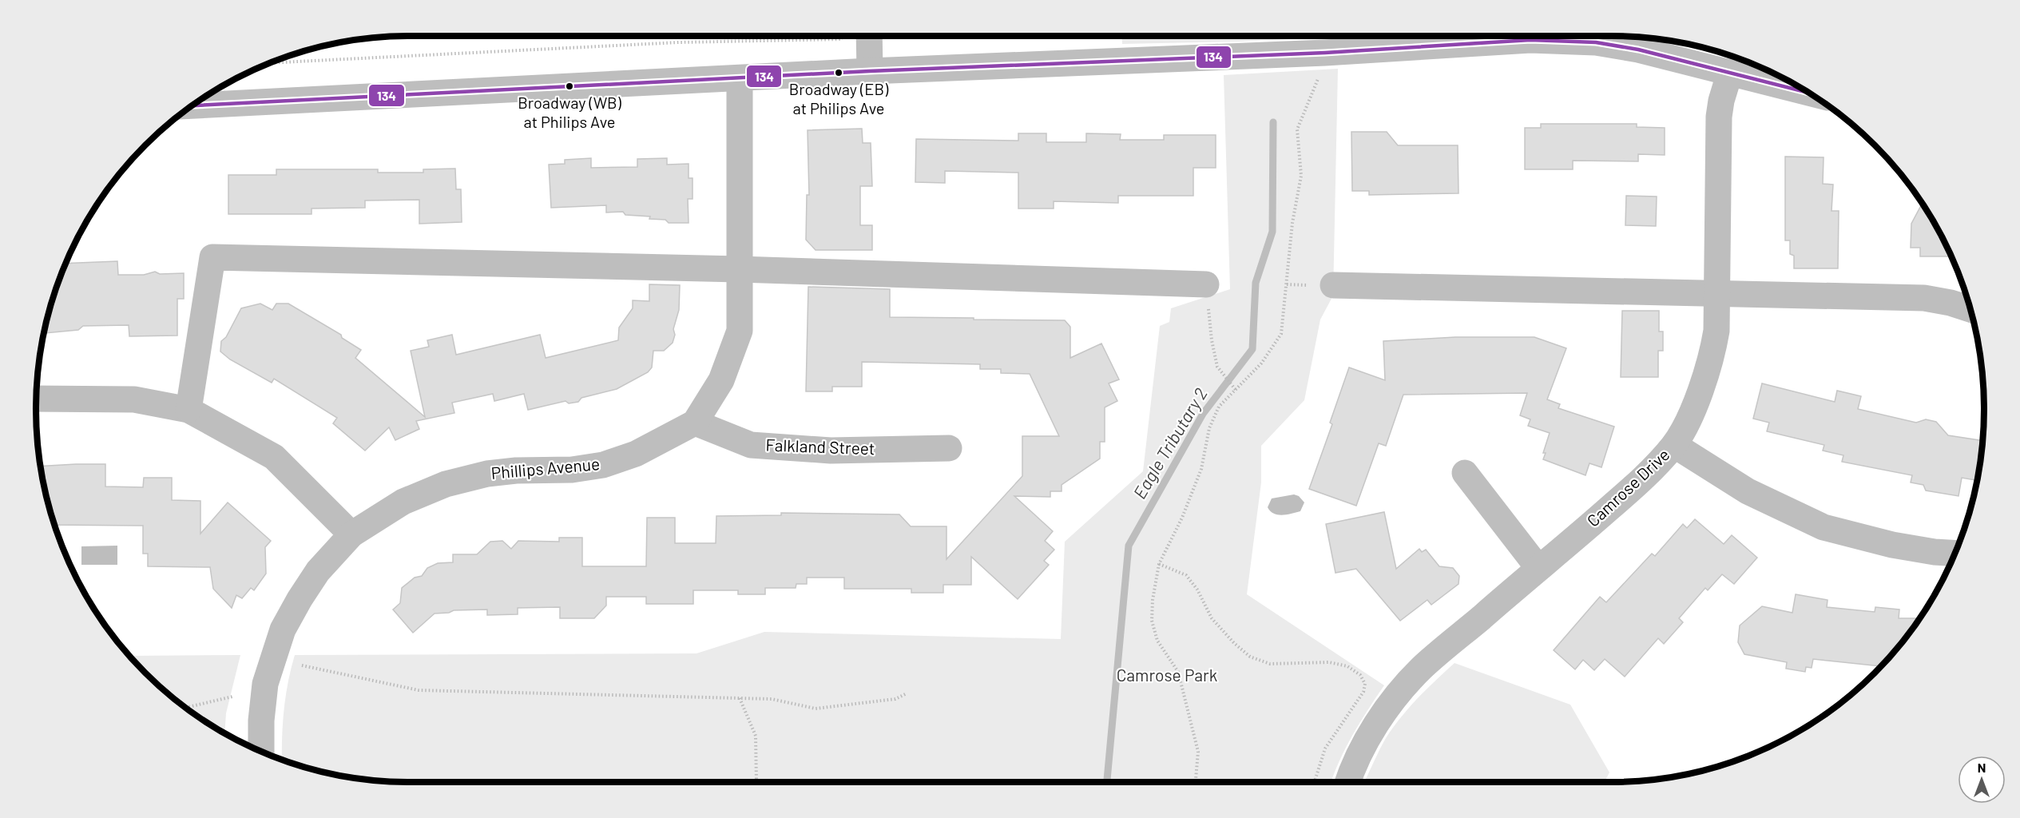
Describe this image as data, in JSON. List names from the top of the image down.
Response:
{
  "streets": {
    "street": ["Falkland Street", "Phillips Avenue", "Camrose Drive"]
  },
  "crossings": [
    ["Falkland Street", "Phillips Avenue"]
  ],
  "water": ["Eagle Tributary 2"],
  "parks": ["Camrose Park"],
  "places": ["Broadway (EB) at Philips Ave", "Broadway (WB) at Philips Ave"],
  "lines": ["transit line 134"],
  "north": "top"
}
